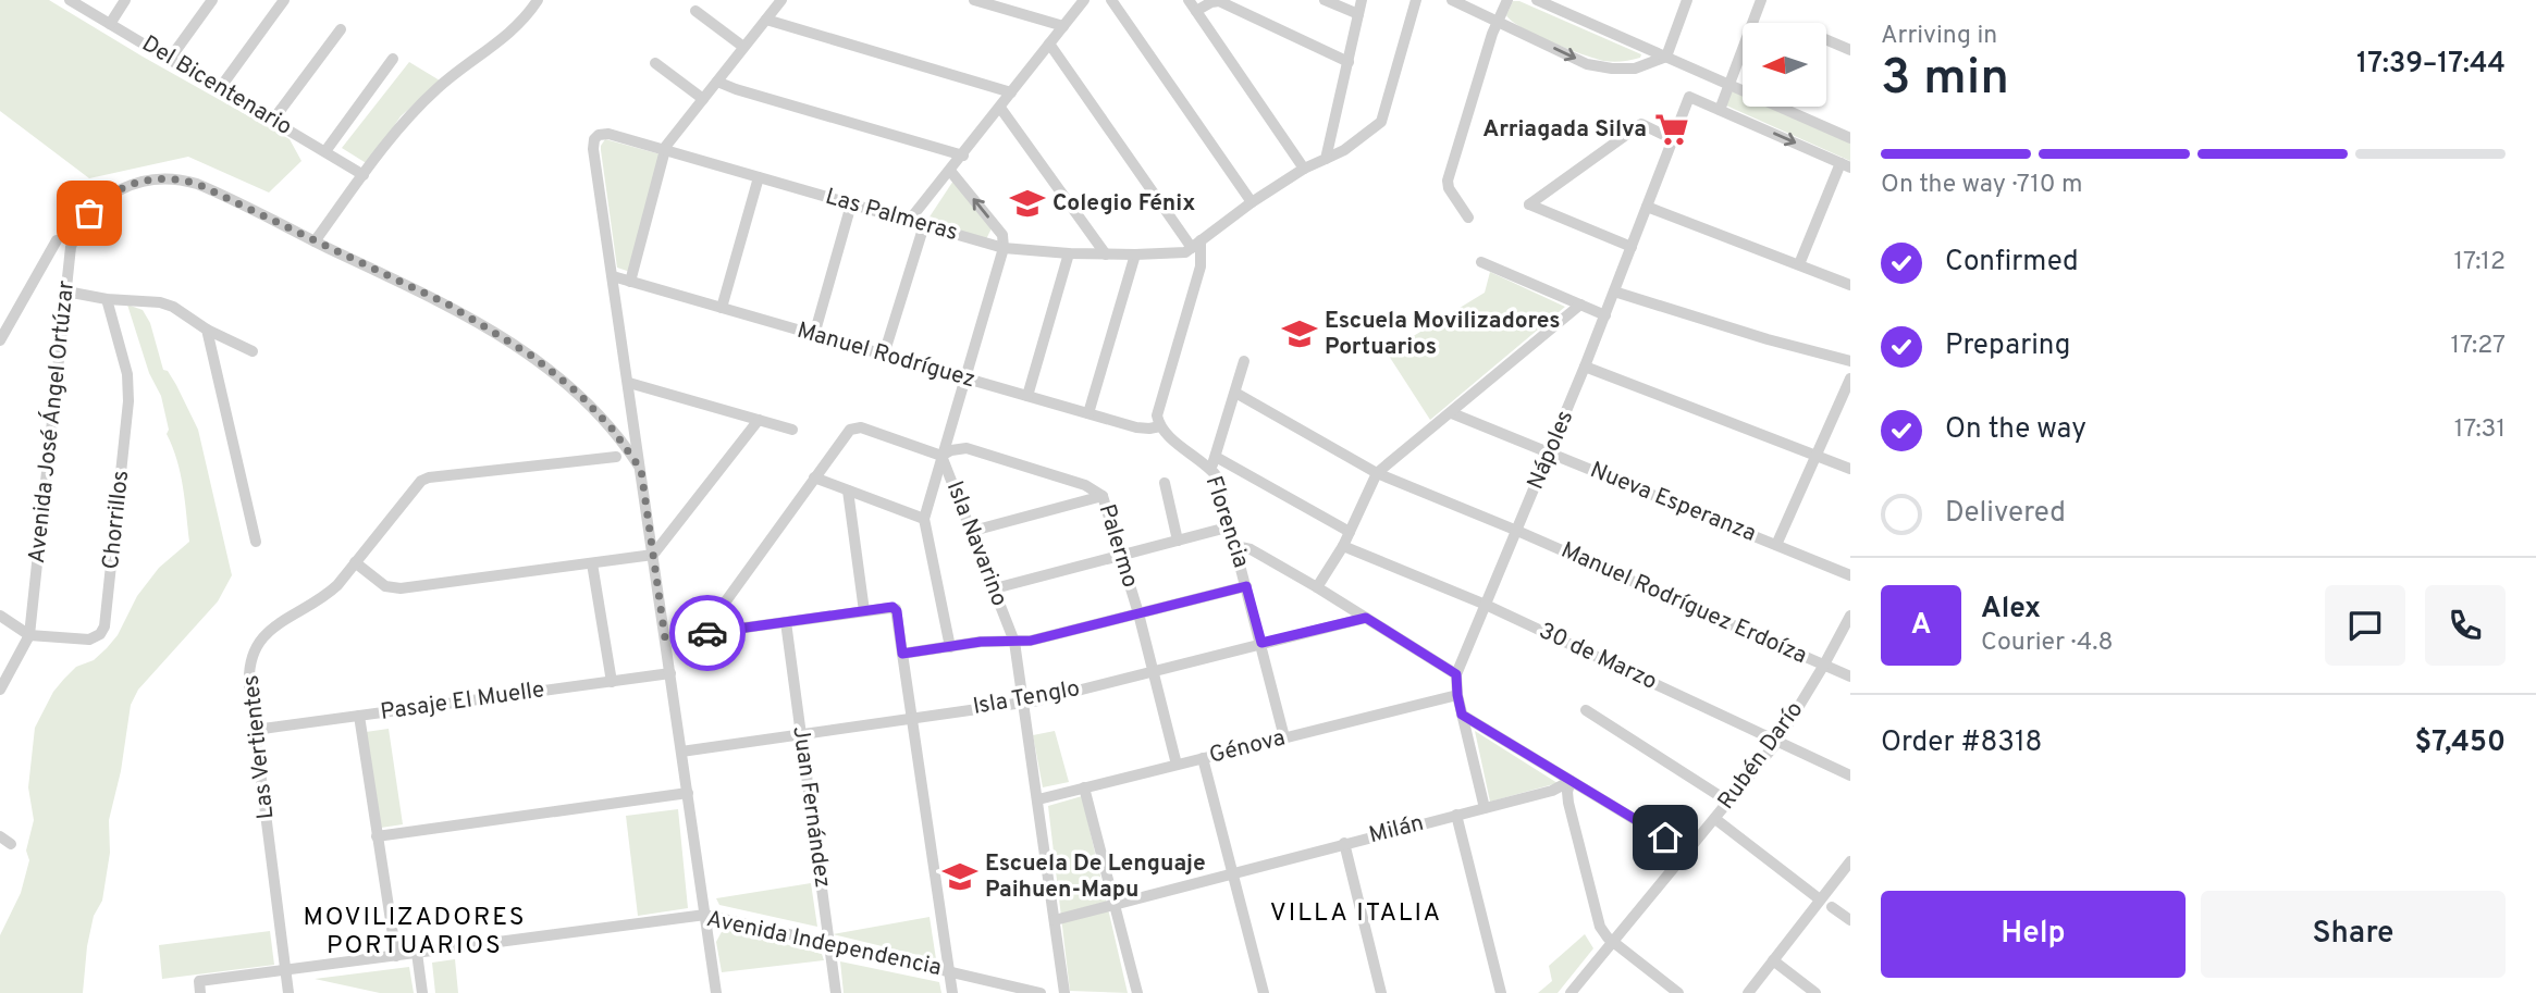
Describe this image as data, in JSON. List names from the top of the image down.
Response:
{
  "streets": {
    "street": [
      "Del Bicentenario",
      "Las Palmeras",
      "Manuel Rodríguez",
      "Avenida José Ángel Ortúzar",
      "Nápoles",
      "Nueva Esperanza",
      "Chorrillos",
      "Florencia",
      "Isla Navarino",
      "Palermo",
      "Manuel Rodríguez Erdoíza",
      "30 de Marzo",
      "Isla Tenglo",
      "Pasaje El Muelle",
      "Las Vertientes",
      "Génova",
      "Rubén Darío",
      "Juan Fernández",
      "Milán",
      "Avenida Independencia"
    ]
  },
  "crossings": [
    ["Las Palmeras", "Manuel Rodríguez"],
    ["Las Palmeras", "Isla Navarino"],
    ["Manuel Rodríguez", "Florencia"],
    ["Manuel Rodríguez", "Isla Navarino"],
    ["Avenida José Ángel Ortúzar", "Chorrillos"],
    ["Nápoles", "Nueva Esperanza"],
    ["Nápoles", "Manuel Rodríguez Erdoíza"],
    ["Nápoles", "30 de Marzo"],
    ["Nápoles", "Génova"],
    ["Nápoles", "Milán"],
    ["Florencia", "Isla Tenglo"],
    ["Florencia", "Génova"],
    ["Isla Navarino", "Palermo"],
    ["Isla Navarino", "Isla Tenglo"],
    ["Isla Navarino", "Génova"],
    ["Isla Navarino", "Milán"],
    ["Palermo", "Isla Tenglo"],
    ["Palermo", "Génova"],
    ["Manuel Rodríguez Erdoíza", "Rubén Darío"],
    ["30 de Marzo", "Rubén Darío"],
    ["Isla Tenglo", "Juan Fernández"],
    ["Pasaje El Muelle", "Las Vertientes"],
    ["Las Vertientes", "Avenida Independencia"],
    ["Juan Fernández", "Avenida Independencia"]
  ],
  "districts": ["VILLA ITALIA", "MOVILIZADORES PORTUARIOS"],
  "places": {
    "supermarket": ["Arriagada Silva"],
    "school or university": ["Colegio Fénix", "Escuela Movilizadores Portuarios", "Escuela De Lenguaje Paihuen-Mapu"]
  },
  "north": "left",
  "page": {
    "heading": ["3 min", "Arriving in", "17:39–17:44"],
    "panel": [
      "Alex",
      "Courier · 4.8",
      "Order #8318",
      "$7,450"
    ],
    "bar": "On the way · 710 m",
    "list": [
      ["Confirmed", "17:12"],
      ["Preparing", "17:27"],
      ["On the way", "17:31"],
      "Delivered"
    ],
    "round": "A",
    "buttons": ["Help", "Share"]
  }
}
